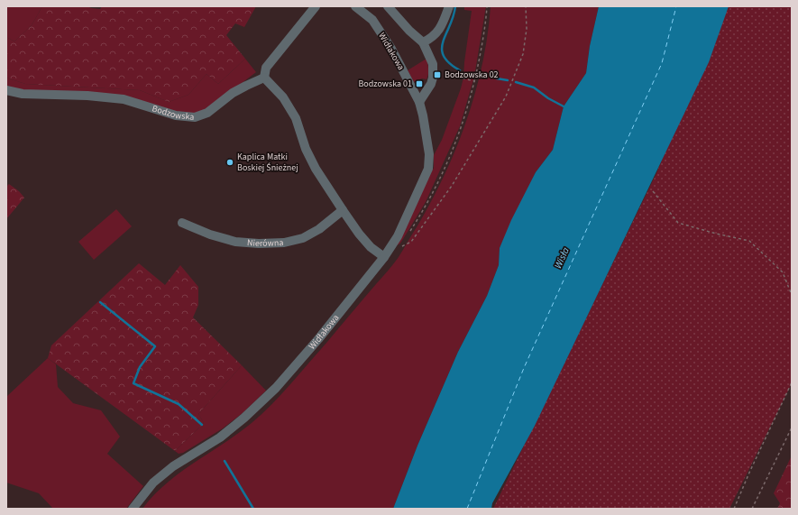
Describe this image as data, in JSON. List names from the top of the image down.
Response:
{
  "streets": {
    "street": ["Widłakowa", "Bodzowska", "Nierówna"]
  },
  "water": ["Wisła"],
  "places": {
    "transit": ["Bodzowska 02", "Bodzowska 01"],
    "other": ["Kaplica Matki Boskiej Śnieżnej"]
  }
}
